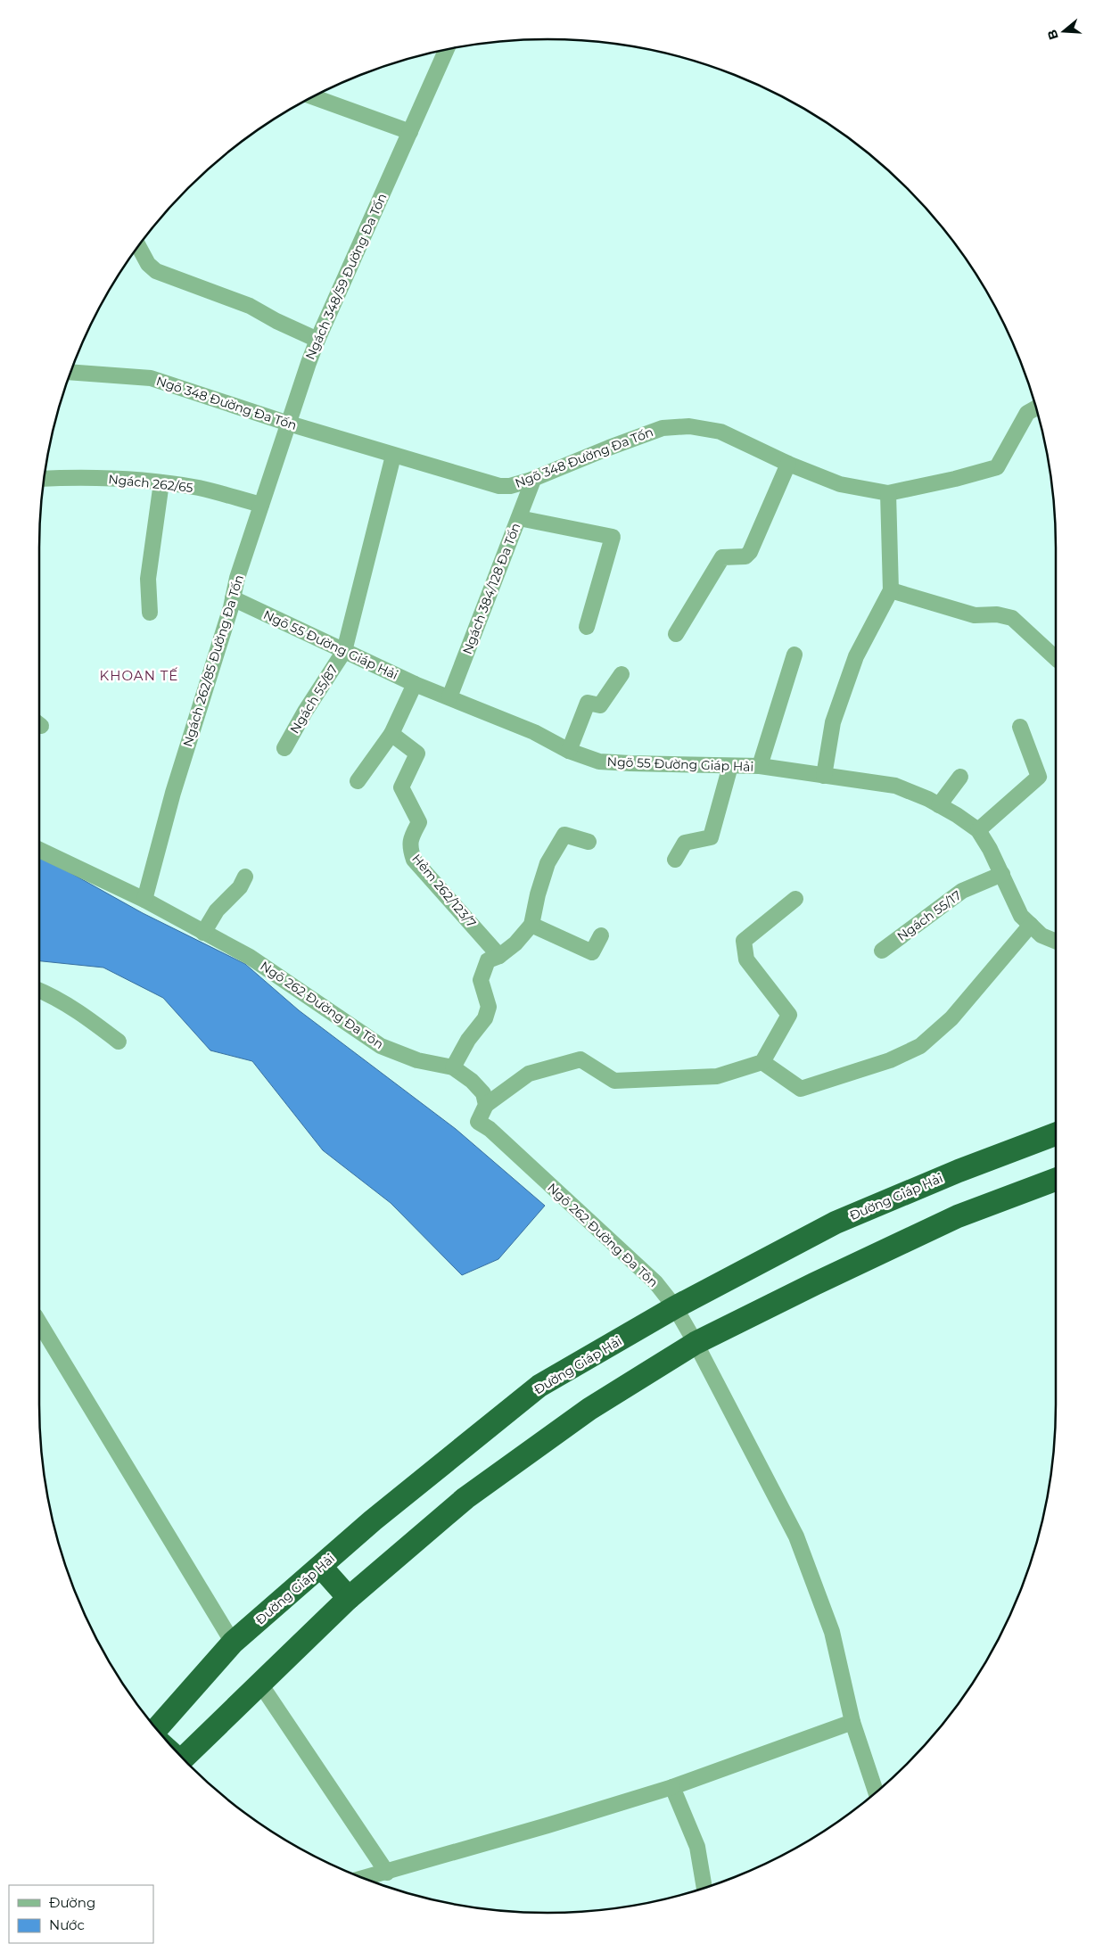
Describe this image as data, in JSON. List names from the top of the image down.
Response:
{
  "streets": {
    "highway": ["Đường Giáp Hải"],
    "street": [
      "Ngách 348/59 Đường Đa Tốn",
      "Ngõ 348 Đường Đa Tốn",
      "Ngách 262/65",
      "Ngách 384/128 Đa Tốn",
      "Ngõ 55 Đường Giáp Hải",
      "Ngách 262/85 Đường Đa Tốn",
      "Ngách 55/87",
      "Hẻm 262/123/7",
      "Ngách 55/17",
      "Ngõ 262 Đường Đa Tôn"
    ]
  },
  "crossings": [
    ["Ngách 348/59 Đường Đa Tốn", "Ngõ 348 Đường Đa Tốn"],
    ["Ngách 348/59 Đường Đa Tốn", "Ngách 262/85 Đường Đa Tốn"],
    ["Ngõ 348 Đường Đa Tốn", "Ngách 384/128 Đa Tốn"],
    ["Ngõ 348 Đường Đa Tốn", "Ngách 262/85 Đường Đa Tốn"],
    ["Ngõ 348 Đường Đa Tốn", "Ngách 55/87"],
    ["Ngách 262/65", "Ngách 262/85 Đường Đa Tốn"],
    ["Ngách 384/128 Đa Tốn", "Ngõ 55 Đường Giáp Hải"],
    ["Ngõ 55 Đường Giáp Hải", "Ngách 262/85 Đường Đa Tốn"],
    ["Ngõ 55 Đường Giáp Hải", "Ngách 55/87"],
    ["Ngõ 55 Đường Giáp Hải", "Ngách 55/17"],
    ["Ngách 262/85 Đường Đa Tốn", "Ngõ 262 Đường Đa Tôn"],
    ["Ngõ 262 Đường Đa Tôn", "Đường Giáp Hải"]
  ],
  "districts": ["KHOAN TẾ"],
  "legend": ["Đường", "Nước"],
  "north": "left"
}
